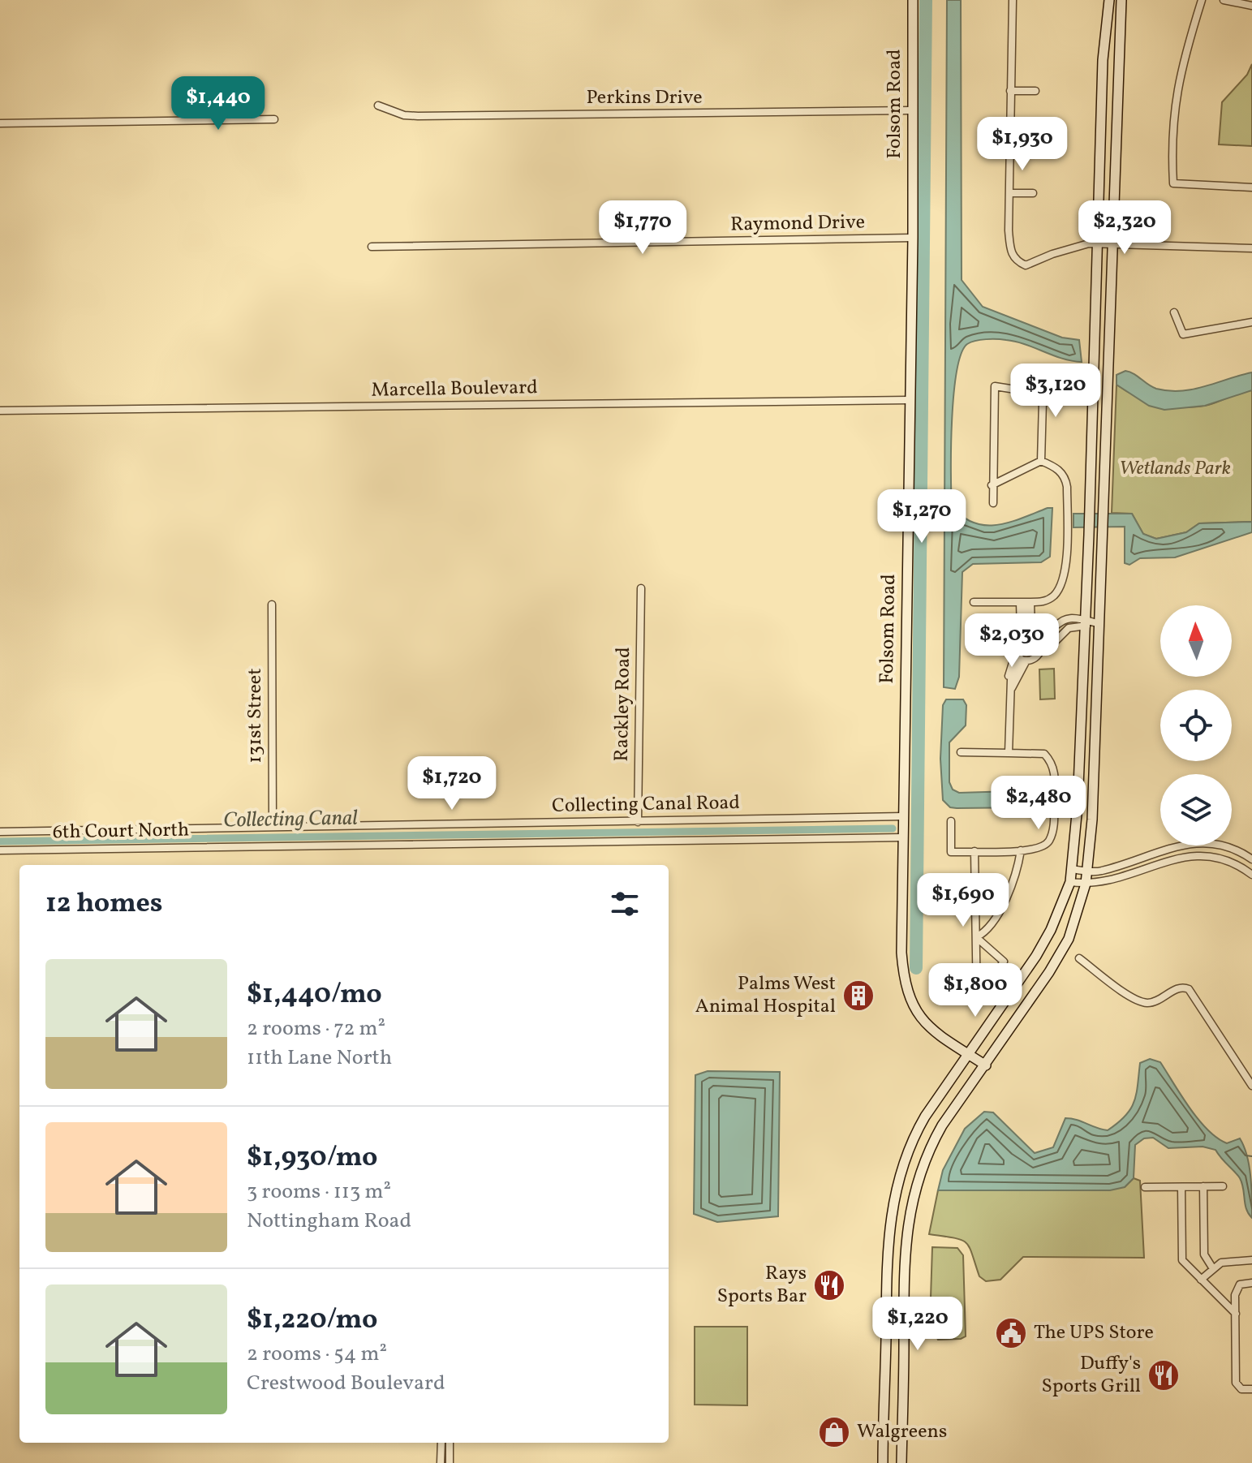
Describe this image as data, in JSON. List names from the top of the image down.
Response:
{
  "streets": {
    "main road": ["Folsom Road"],
    "street": [
      "Perkins Drive",
      "Raymond Drive",
      "Marcella Boulevard",
      "Rackley Road",
      "131st Street",
      "Collecting Canal Road",
      "6th Court North"
    ]
  },
  "crossings": [
    ["Perkins Drive", "Folsom Road"],
    ["Folsom Road", "Raymond Drive"],
    ["Folsom Road", "Marcella Boulevard"],
    ["Folsom Road", "Collecting Canal Road"],
    ["Folsom Road", "6th Court North"],
    ["Rackley Road", "Collecting Canal Road"],
    ["131st Street", "Collecting Canal Road"]
  ],
  "water": ["Collecting Canal"],
  "parks": ["Wetlands Park"],
  "places": {
    "building": ["Palms West Animal Hospital"],
    "restaurant": ["Rays Sports Bar", "Duffy's Sports Grill"],
    "public building": ["The UPS Store"],
    "shop": ["Walgreens"]
  },
  "north": "top",
  "page": {
    "price": [
      "$1,440",
      "$1,930",
      "$1,770",
      "$2,320",
      "$3,120",
      "$1,270",
      "$2,030",
      "$1,720",
      "$2,480",
      "$1,690",
      "$1,800",
      "$1,220"
    ],
    "heading": "12 homes",
    "list": [
      {
        "name": "$1,440/mo",
        "note": "2 rooms · 72 m² · 11th Lane North"
      },
      {
        "name": "$1,930/mo",
        "note": "3 rooms · 113 m² · Nottingham Road"
      },
      {
        "name": "$1,220/mo",
        "note": "2 rooms · 54 m² · Crestwood Boulevard"
      }
    ]
  }
}
